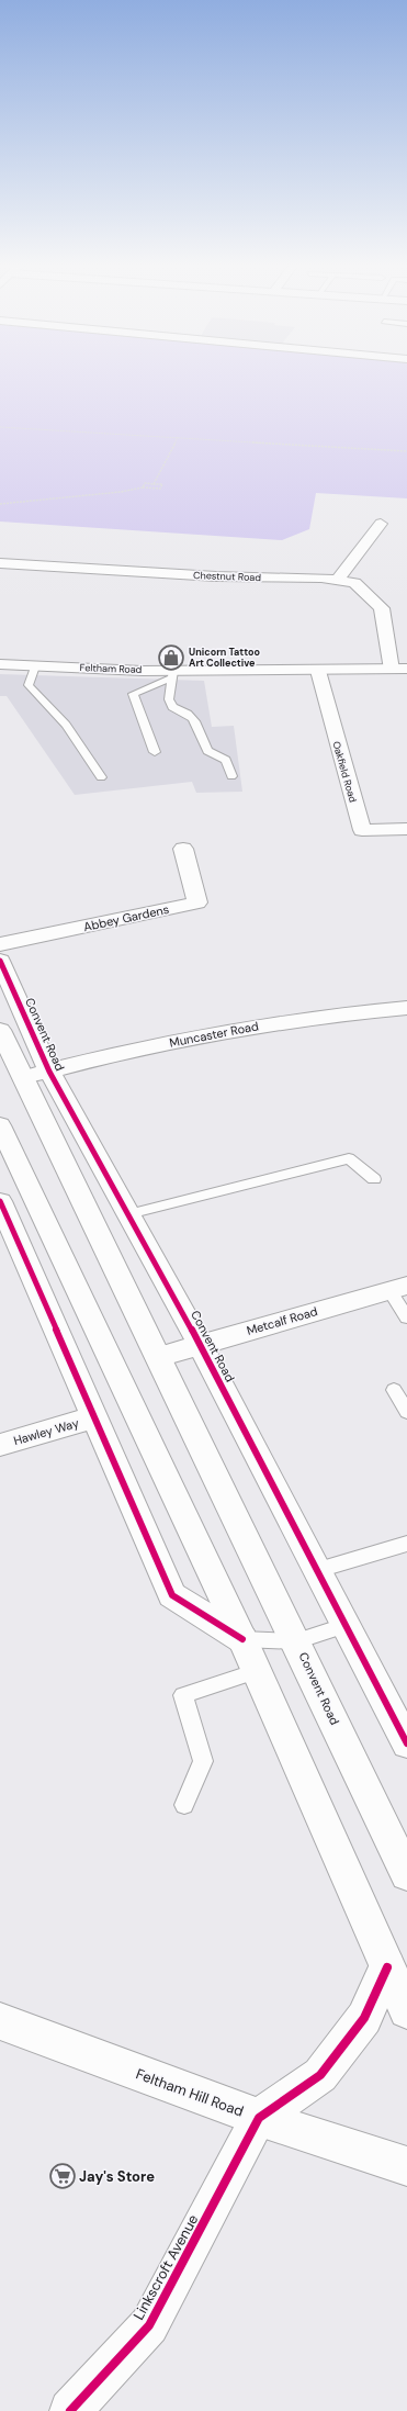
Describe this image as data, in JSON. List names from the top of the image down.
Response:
{
  "streets": {
    "street": [
      "Chestnut Road",
      "Feltham Road",
      "Oakfield Road",
      "Abbey Gardens",
      "Convent Road",
      "Muncaster Road",
      "Metcalf Road",
      "Hawley Way",
      "Feltham Hill Road",
      "Linkscroft Avenue"
    ]
  },
  "crossings": [
    ["Chestnut Road", "Feltham Road"],
    ["Feltham Road", "Oakfield Road"],
    ["Convent Road", "Muncaster Road"],
    ["Convent Road", "Metcalf Road"],
    ["Feltham Hill Road", "Linkscroft Avenue"]
  ],
  "places": {
    "shop": ["Unicorn Tattoo Art Collective"],
    "supermarket": ["Jay's Store"]
  }
}
